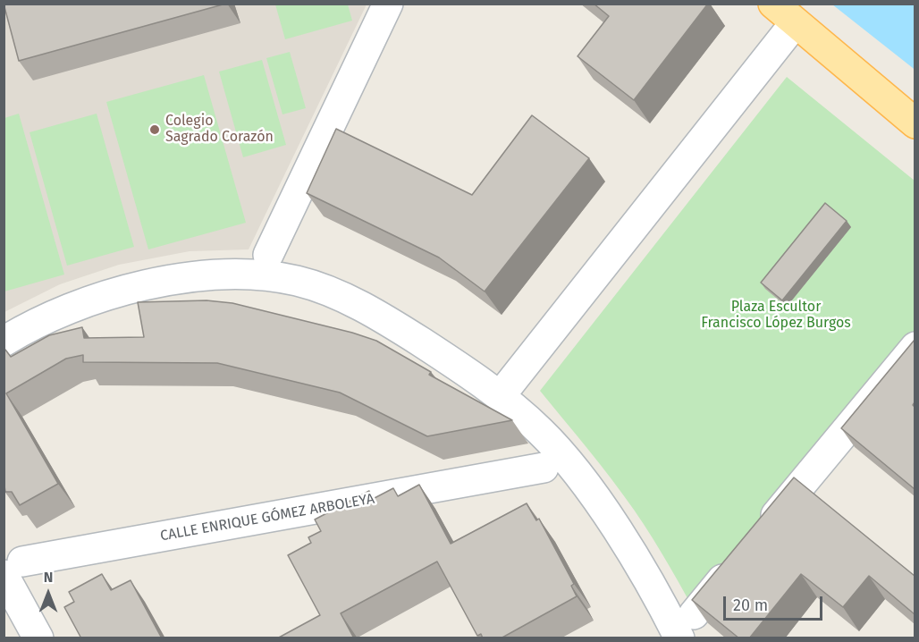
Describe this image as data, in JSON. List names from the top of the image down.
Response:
{
  "streets": {
    "street": ["CALLE ENRIQUE GÓMEZ ARBOLEYA"]
  },
  "parks": ["Plaza Escultor Francisco López Burgos"],
  "places": ["Colegio Sagrado Corazón"],
  "scale_bar": "20 m",
  "north": "top"
}
